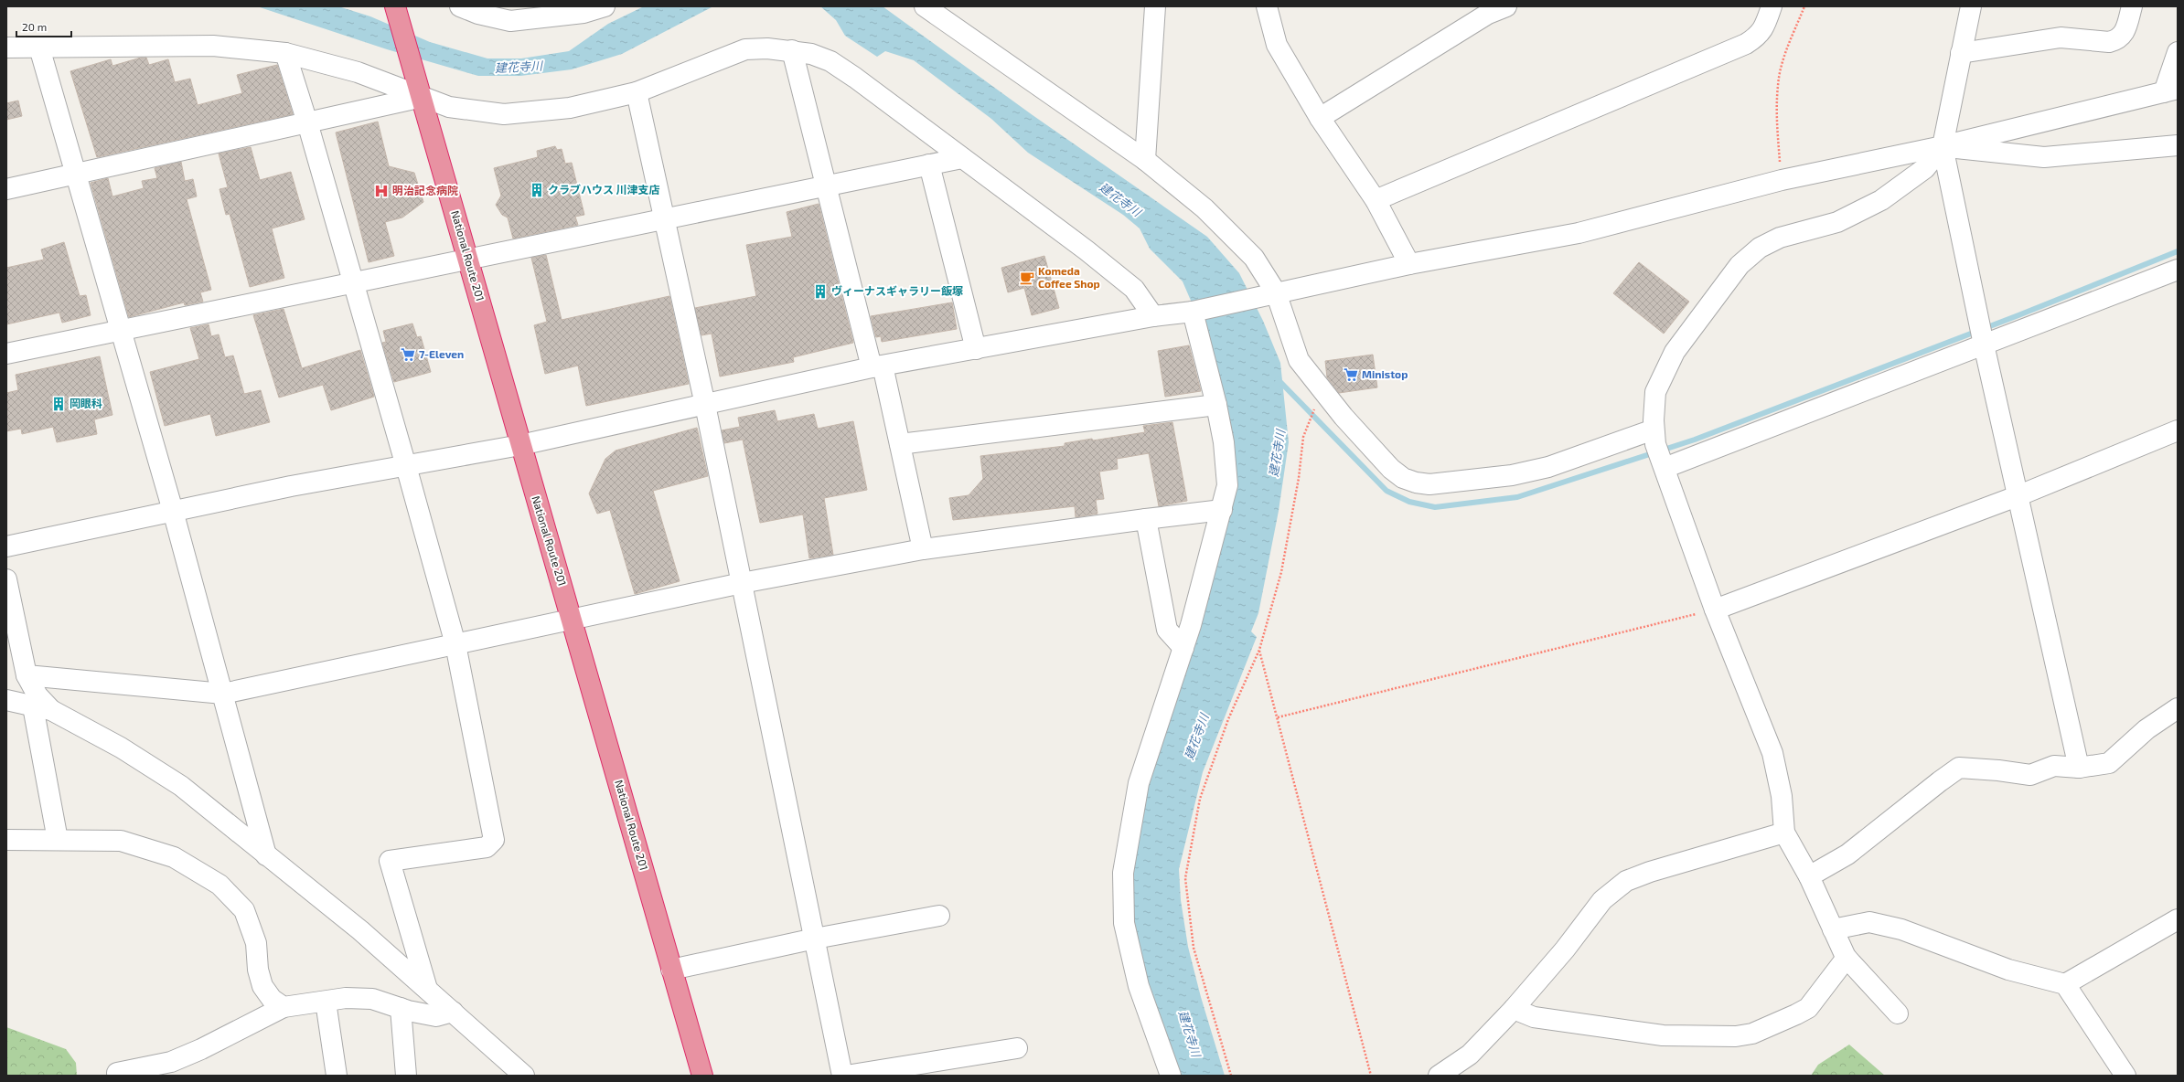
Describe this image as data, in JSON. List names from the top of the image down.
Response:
{
  "streets": {
    "highway": ["National Route 201"]
  },
  "water": ["建花寺川"],
  "places": {
    "building": ["クラブハウス 川津支店", "ヴィーナスギャラリー飯塚", "岡眼科"],
    "hospital": ["明治記念病院"],
    "cafe": ["Komeda Coffee Shop"],
    "supermarket": ["7-Eleven", "Ministop"]
  },
  "scale_bar": "20 m"
}
